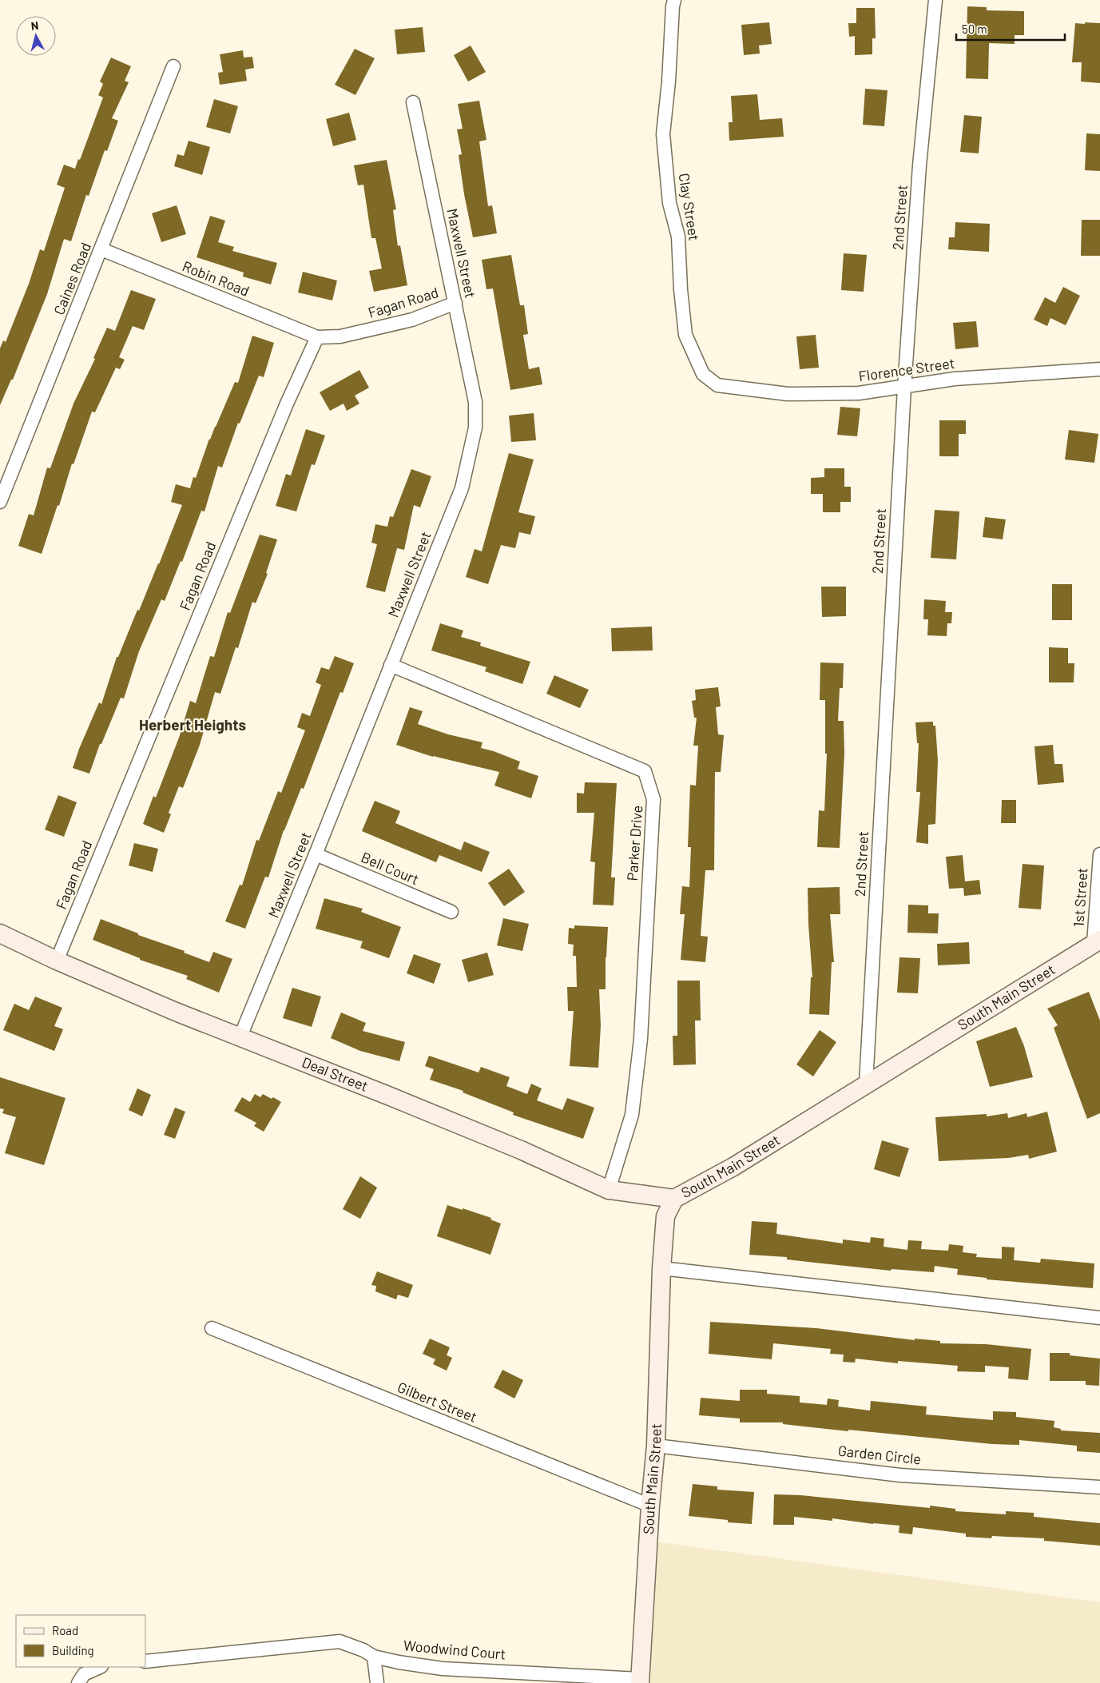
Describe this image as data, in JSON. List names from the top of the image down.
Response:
{
  "streets": {
    "street": [
      "Clay Street",
      "2nd Street",
      "Maxwell Street",
      "Caines Road",
      "Robin Road",
      "Fagan Road",
      "Florence Street",
      "Parker Drive",
      "Bell Court",
      "1st Street",
      "South Main Street",
      "Deal Street",
      "Gilbert Street",
      "Garden Circle",
      "Woodwind Court"
    ]
  },
  "crossings": [
    ["Clay Street", "Florence Street"],
    ["2nd Street", "Florence Street"],
    ["2nd Street", "South Main Street"],
    ["Maxwell Street", "Fagan Road"],
    ["Maxwell Street", "Parker Drive"],
    ["Maxwell Street", "Bell Court"],
    ["Maxwell Street", "Deal Street"],
    ["Caines Road", "Robin Road"],
    ["Robin Road", "Fagan Road"],
    ["Fagan Road", "Deal Street"],
    ["Parker Drive", "Deal Street"],
    ["1st Street", "South Main Street"],
    ["South Main Street", "Deal Street"],
    ["South Main Street", "Gilbert Street"],
    ["South Main Street", "Garden Circle"],
    ["South Main Street", "Woodwind Court"]
  ],
  "districts": ["Herbert Heights"],
  "legend": ["Road", "Building"],
  "scale_bar": "50 m",
  "north": "top"
}
